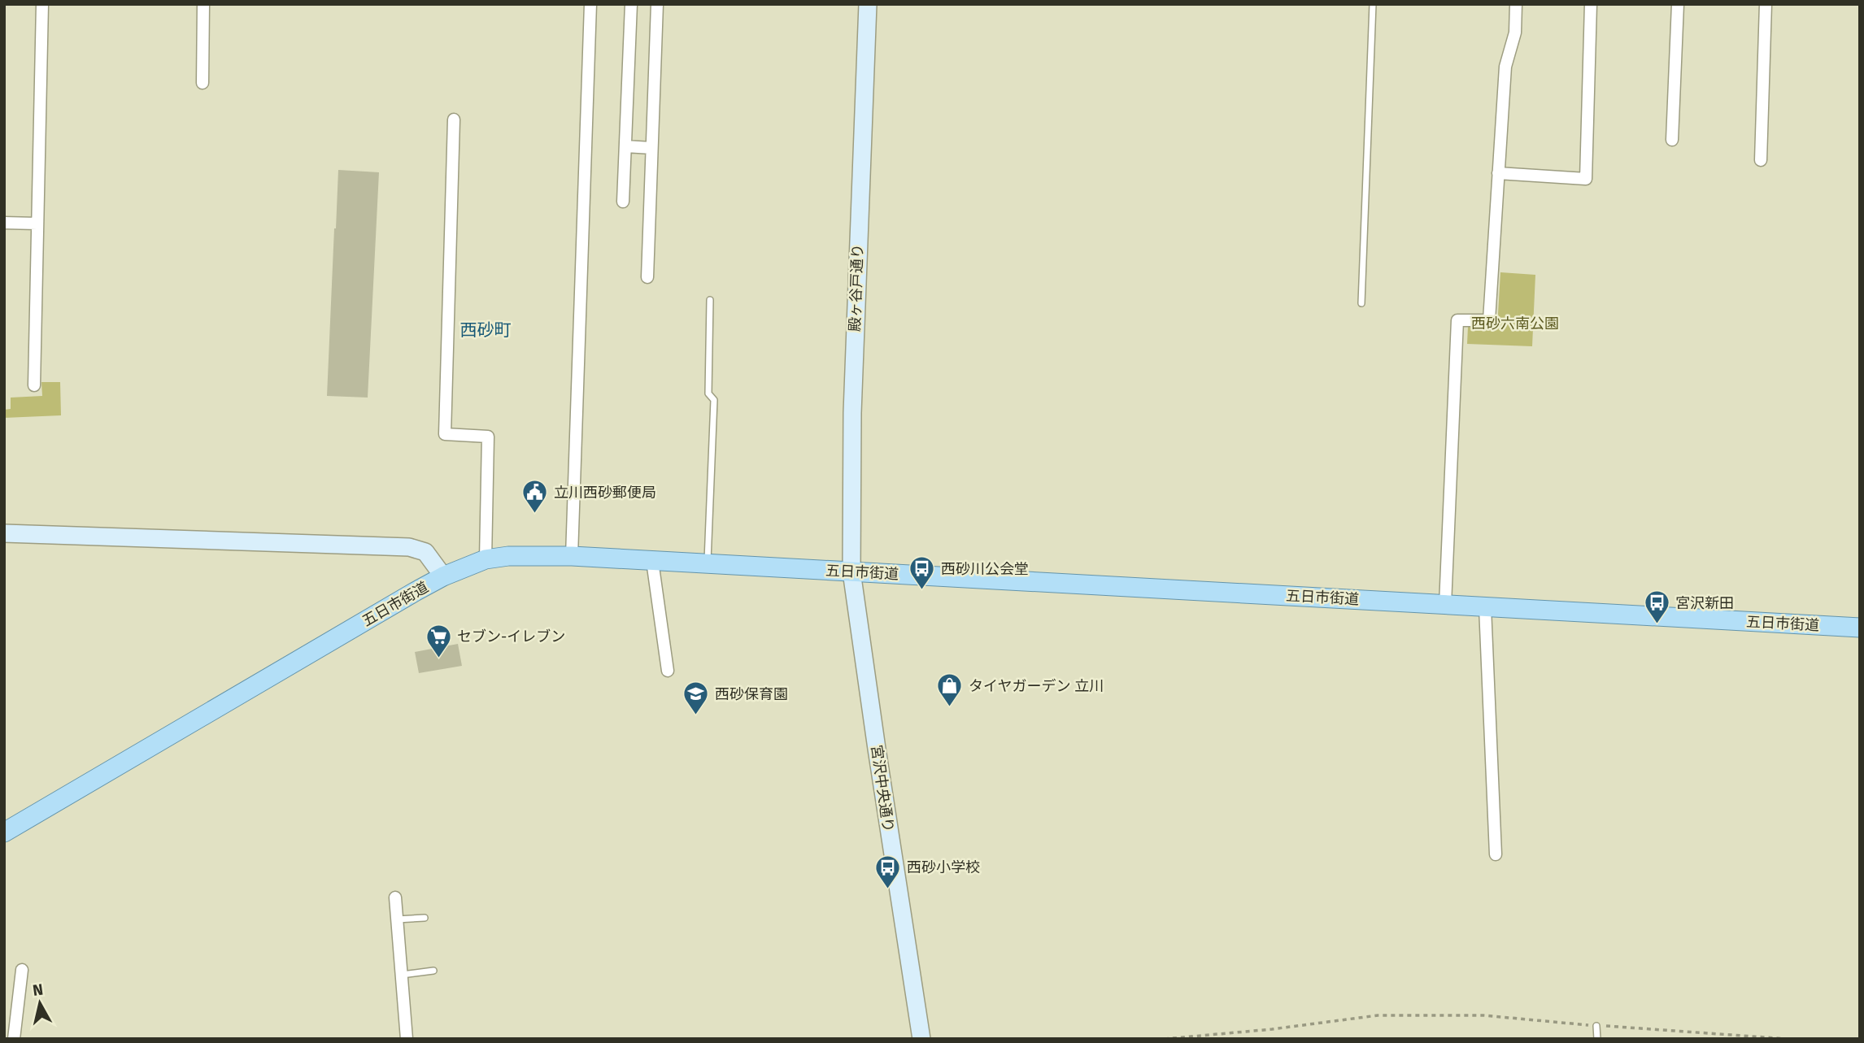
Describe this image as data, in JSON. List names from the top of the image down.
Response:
{
  "streets": {
    "main road": ["五日市街道"],
    "street": ["殿ヶ谷戸通り", "宮沢中央通り"]
  },
  "crossings": [
    ["殿ヶ谷戸通り", "五日市街道"],
    ["殿ヶ谷戸通り", "宮沢中央通り"],
    ["五日市街道", "宮沢中央通り"]
  ],
  "districts": ["西砂町"],
  "parks": ["西砂六南公園"],
  "places": {
    "public building": ["立川西砂郵便局"],
    "bus stop": ["西砂川公会堂", "宮沢新田", "西砂小学校"],
    "supermarket": ["セブン-イレブン"],
    "shop": ["タイヤガーデン 立川"],
    "school or university": ["西砂保育園"]
  },
  "north": "top"
}
